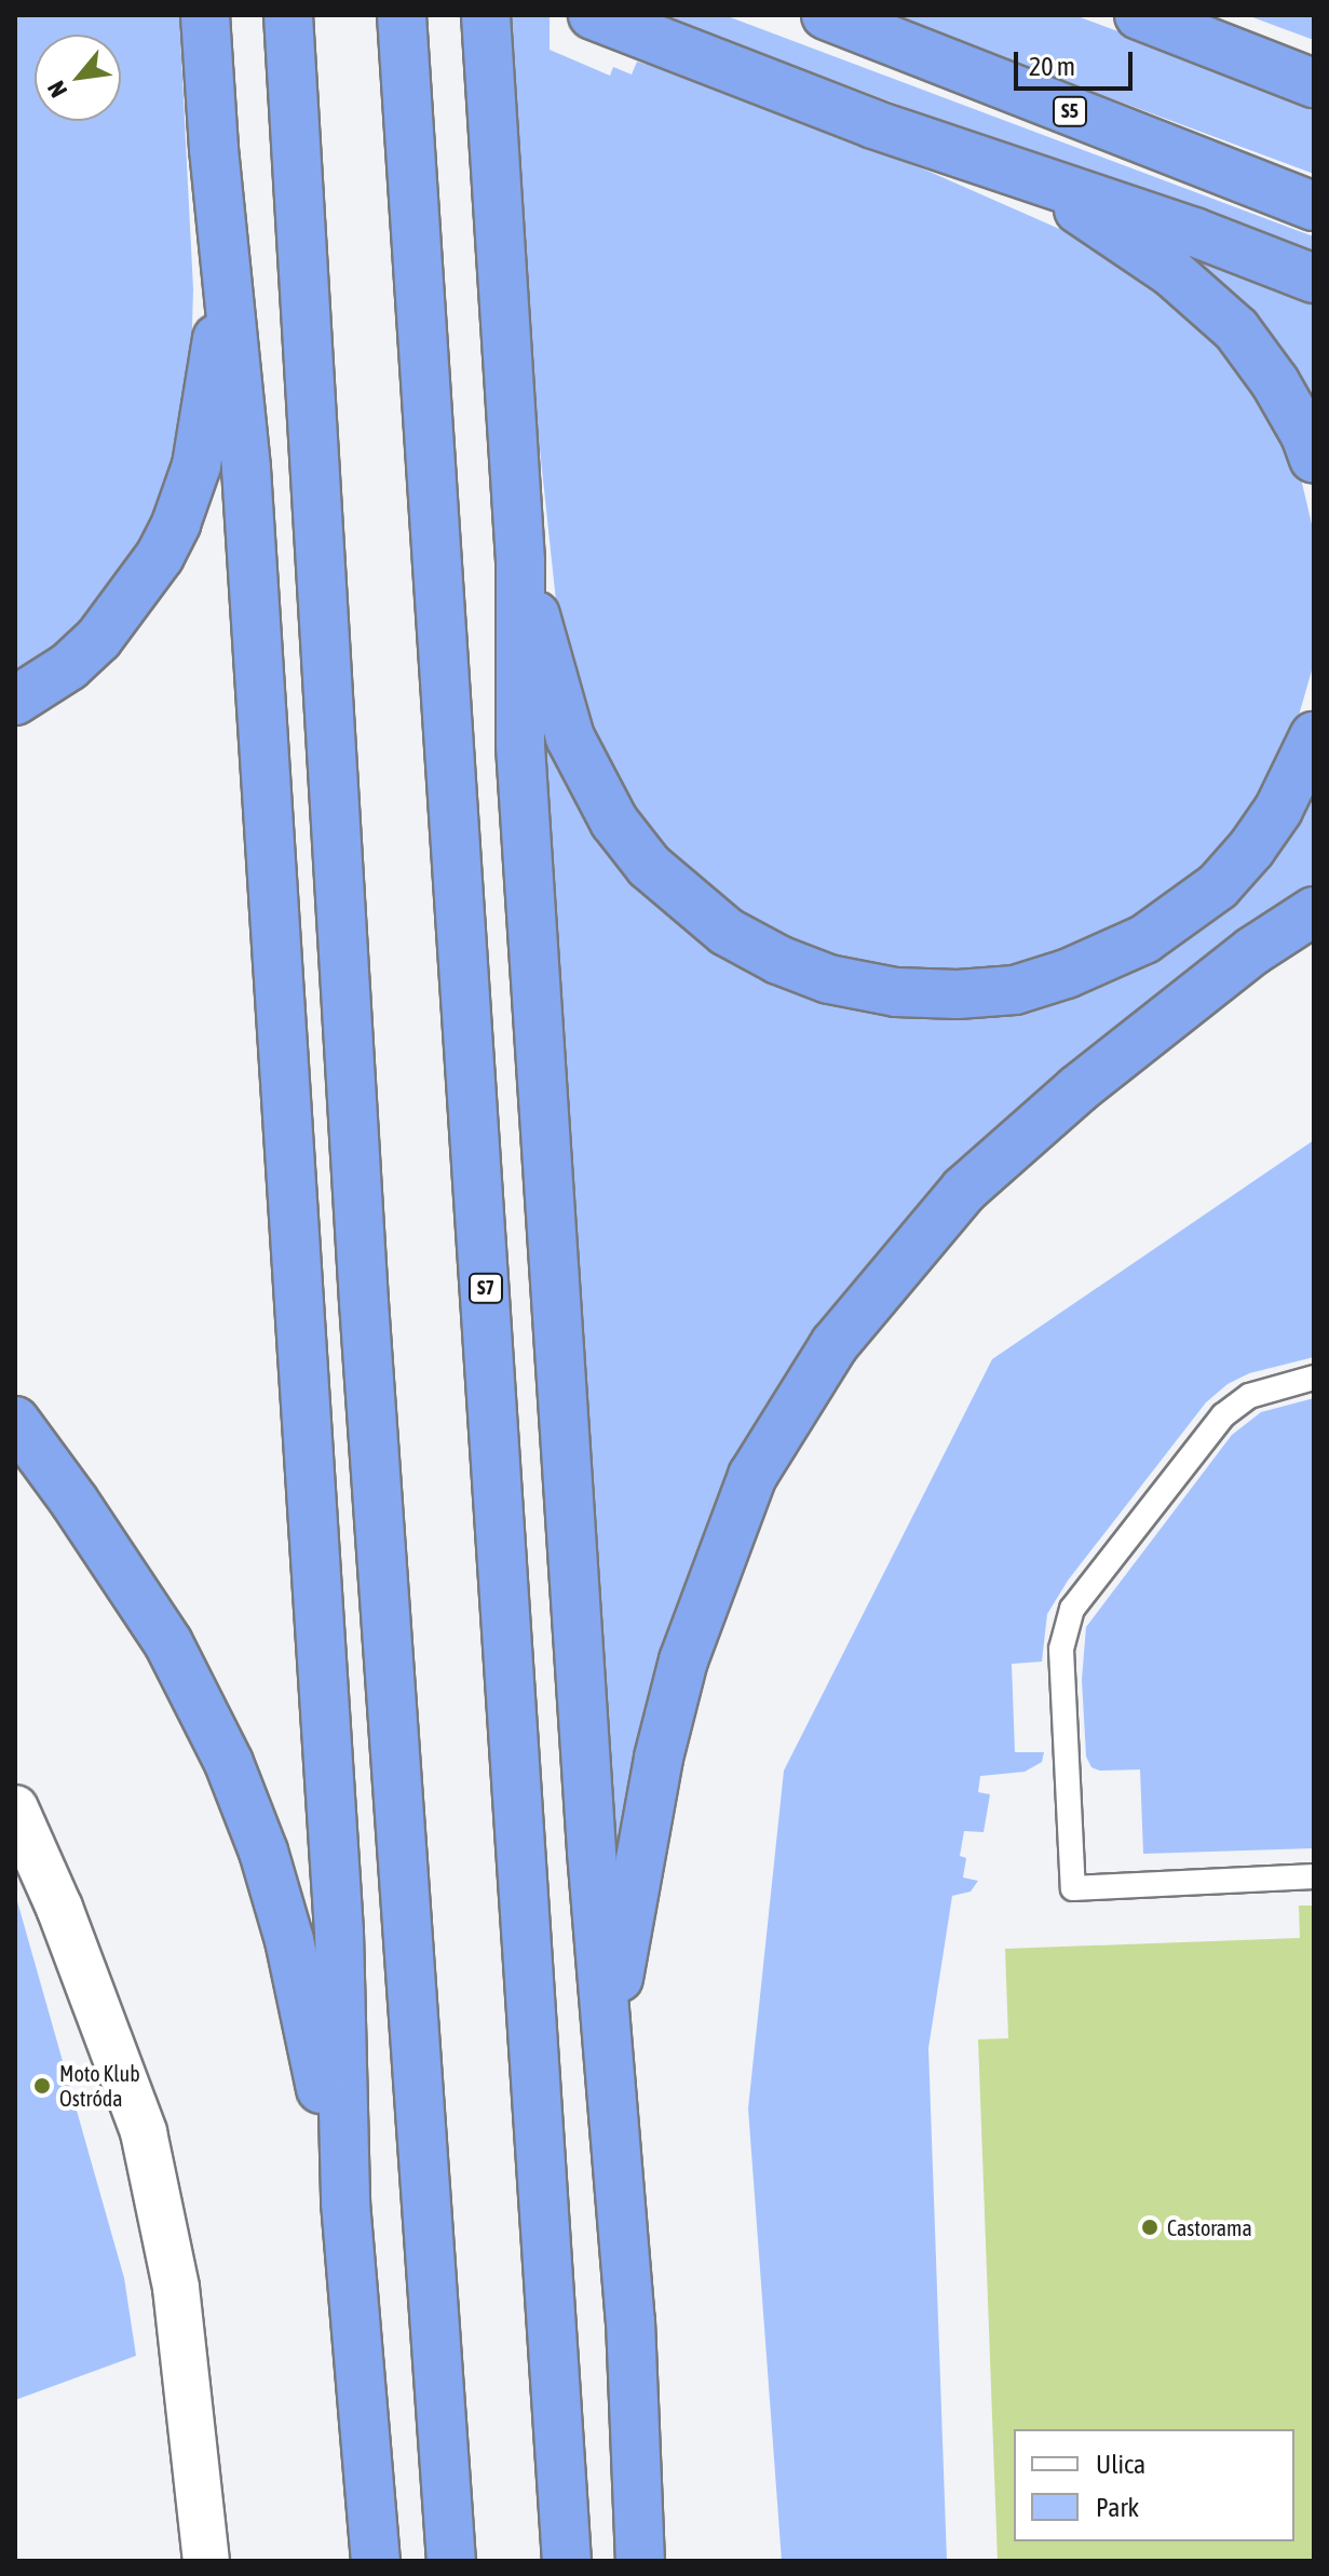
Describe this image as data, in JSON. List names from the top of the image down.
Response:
{
  "streets": {
    "highway": ["S5", "S7"]
  },
  "places": ["Moto Klub Ostróda", "Castorama"],
  "legend": ["Ulica", "Park"],
  "scale_bar": "20 m",
  "north": "bottom left"
}
